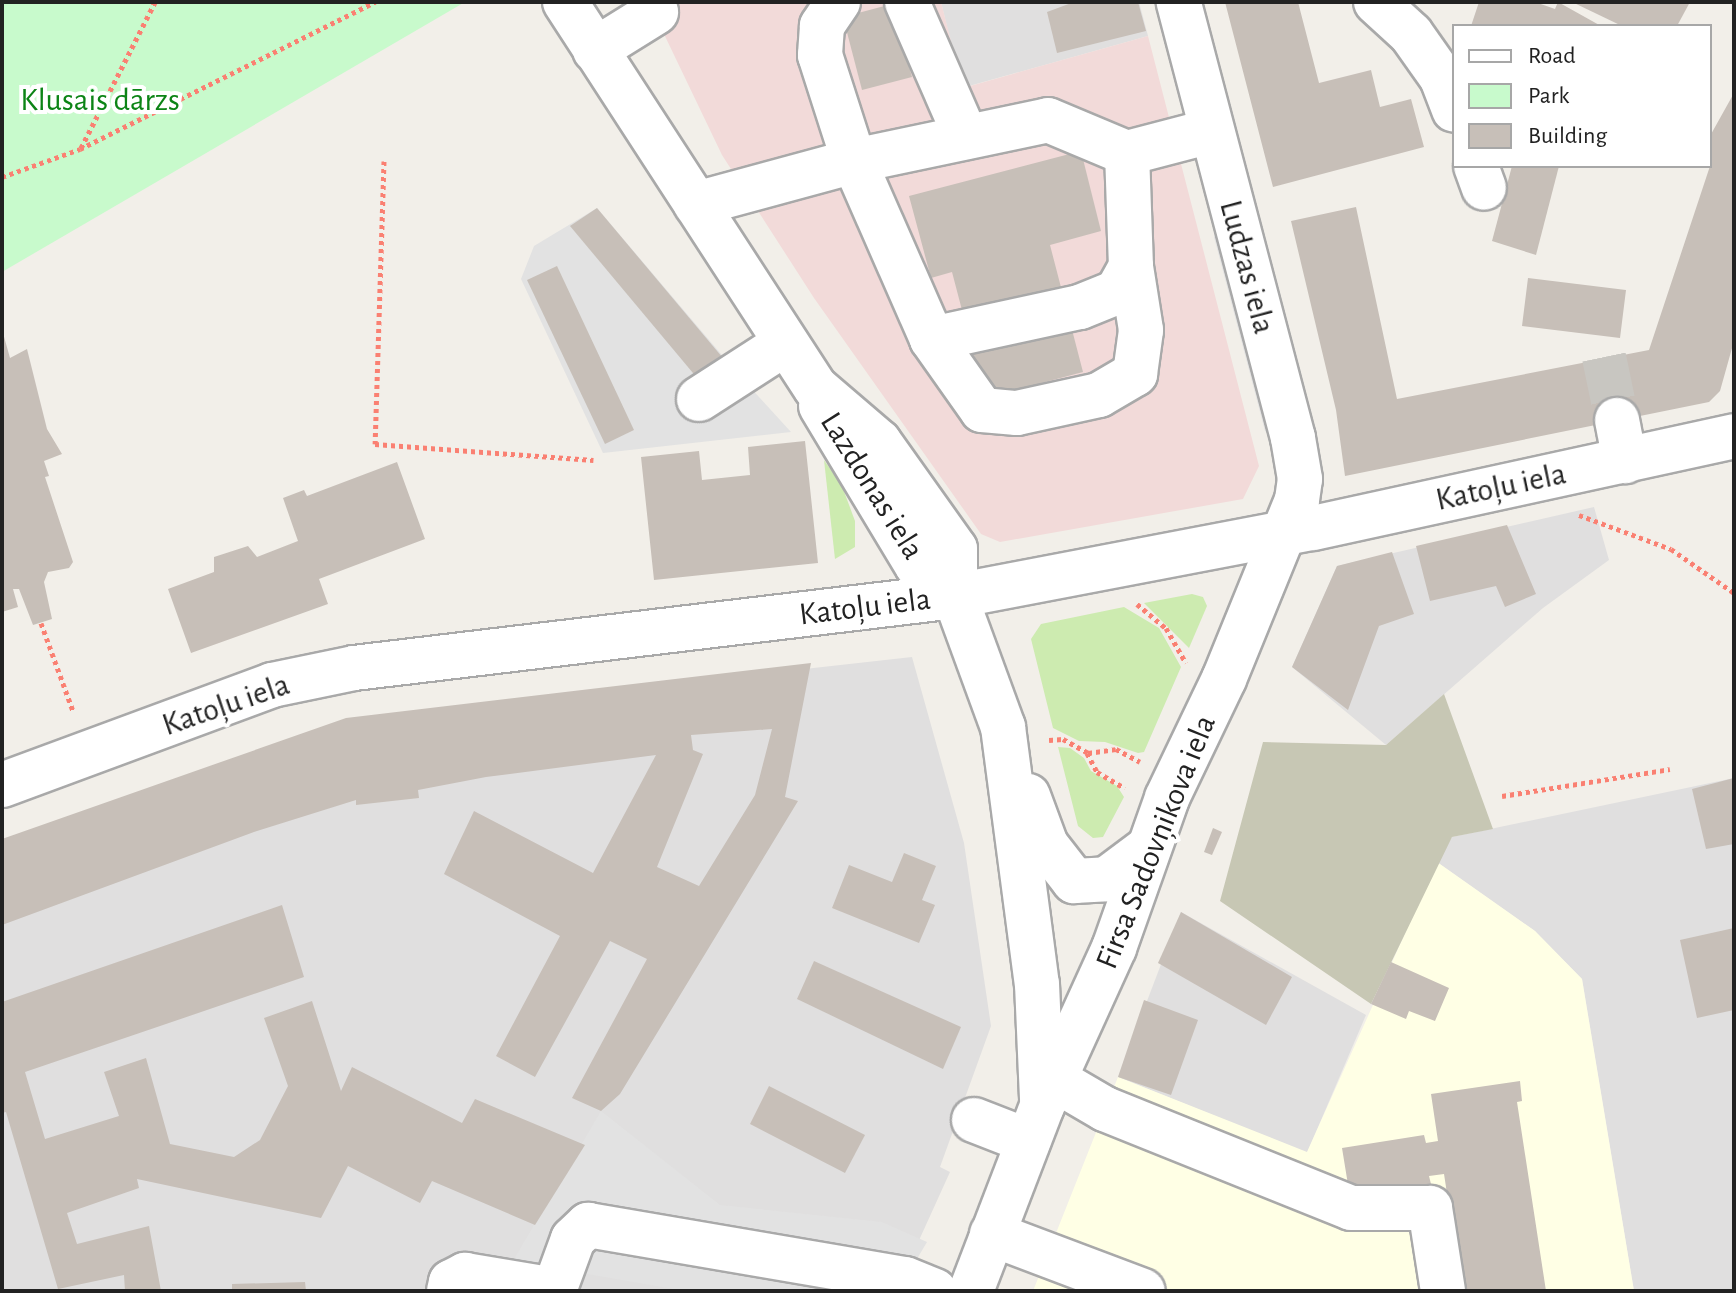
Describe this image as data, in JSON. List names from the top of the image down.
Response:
{
  "streets": {
    "street": [
      "Ludzas iela",
      "Lazdonas iela",
      "Katoļu iela",
      "Firsa Sadovņikova iela"
    ]
  },
  "crossings": [
    ["Ludzas iela", "Katoļu iela"],
    ["Ludzas iela", "Firsa Sadovņikova iela"],
    ["Lazdonas iela", "Katoļu iela"],
    ["Lazdonas iela", "Firsa Sadovņikova iela"],
    ["Katoļu iela", "Firsa Sadovņikova iela"]
  ],
  "parks": ["Klusais dārzs"],
  "legend": ["Road", "Park", "Building"]
}
